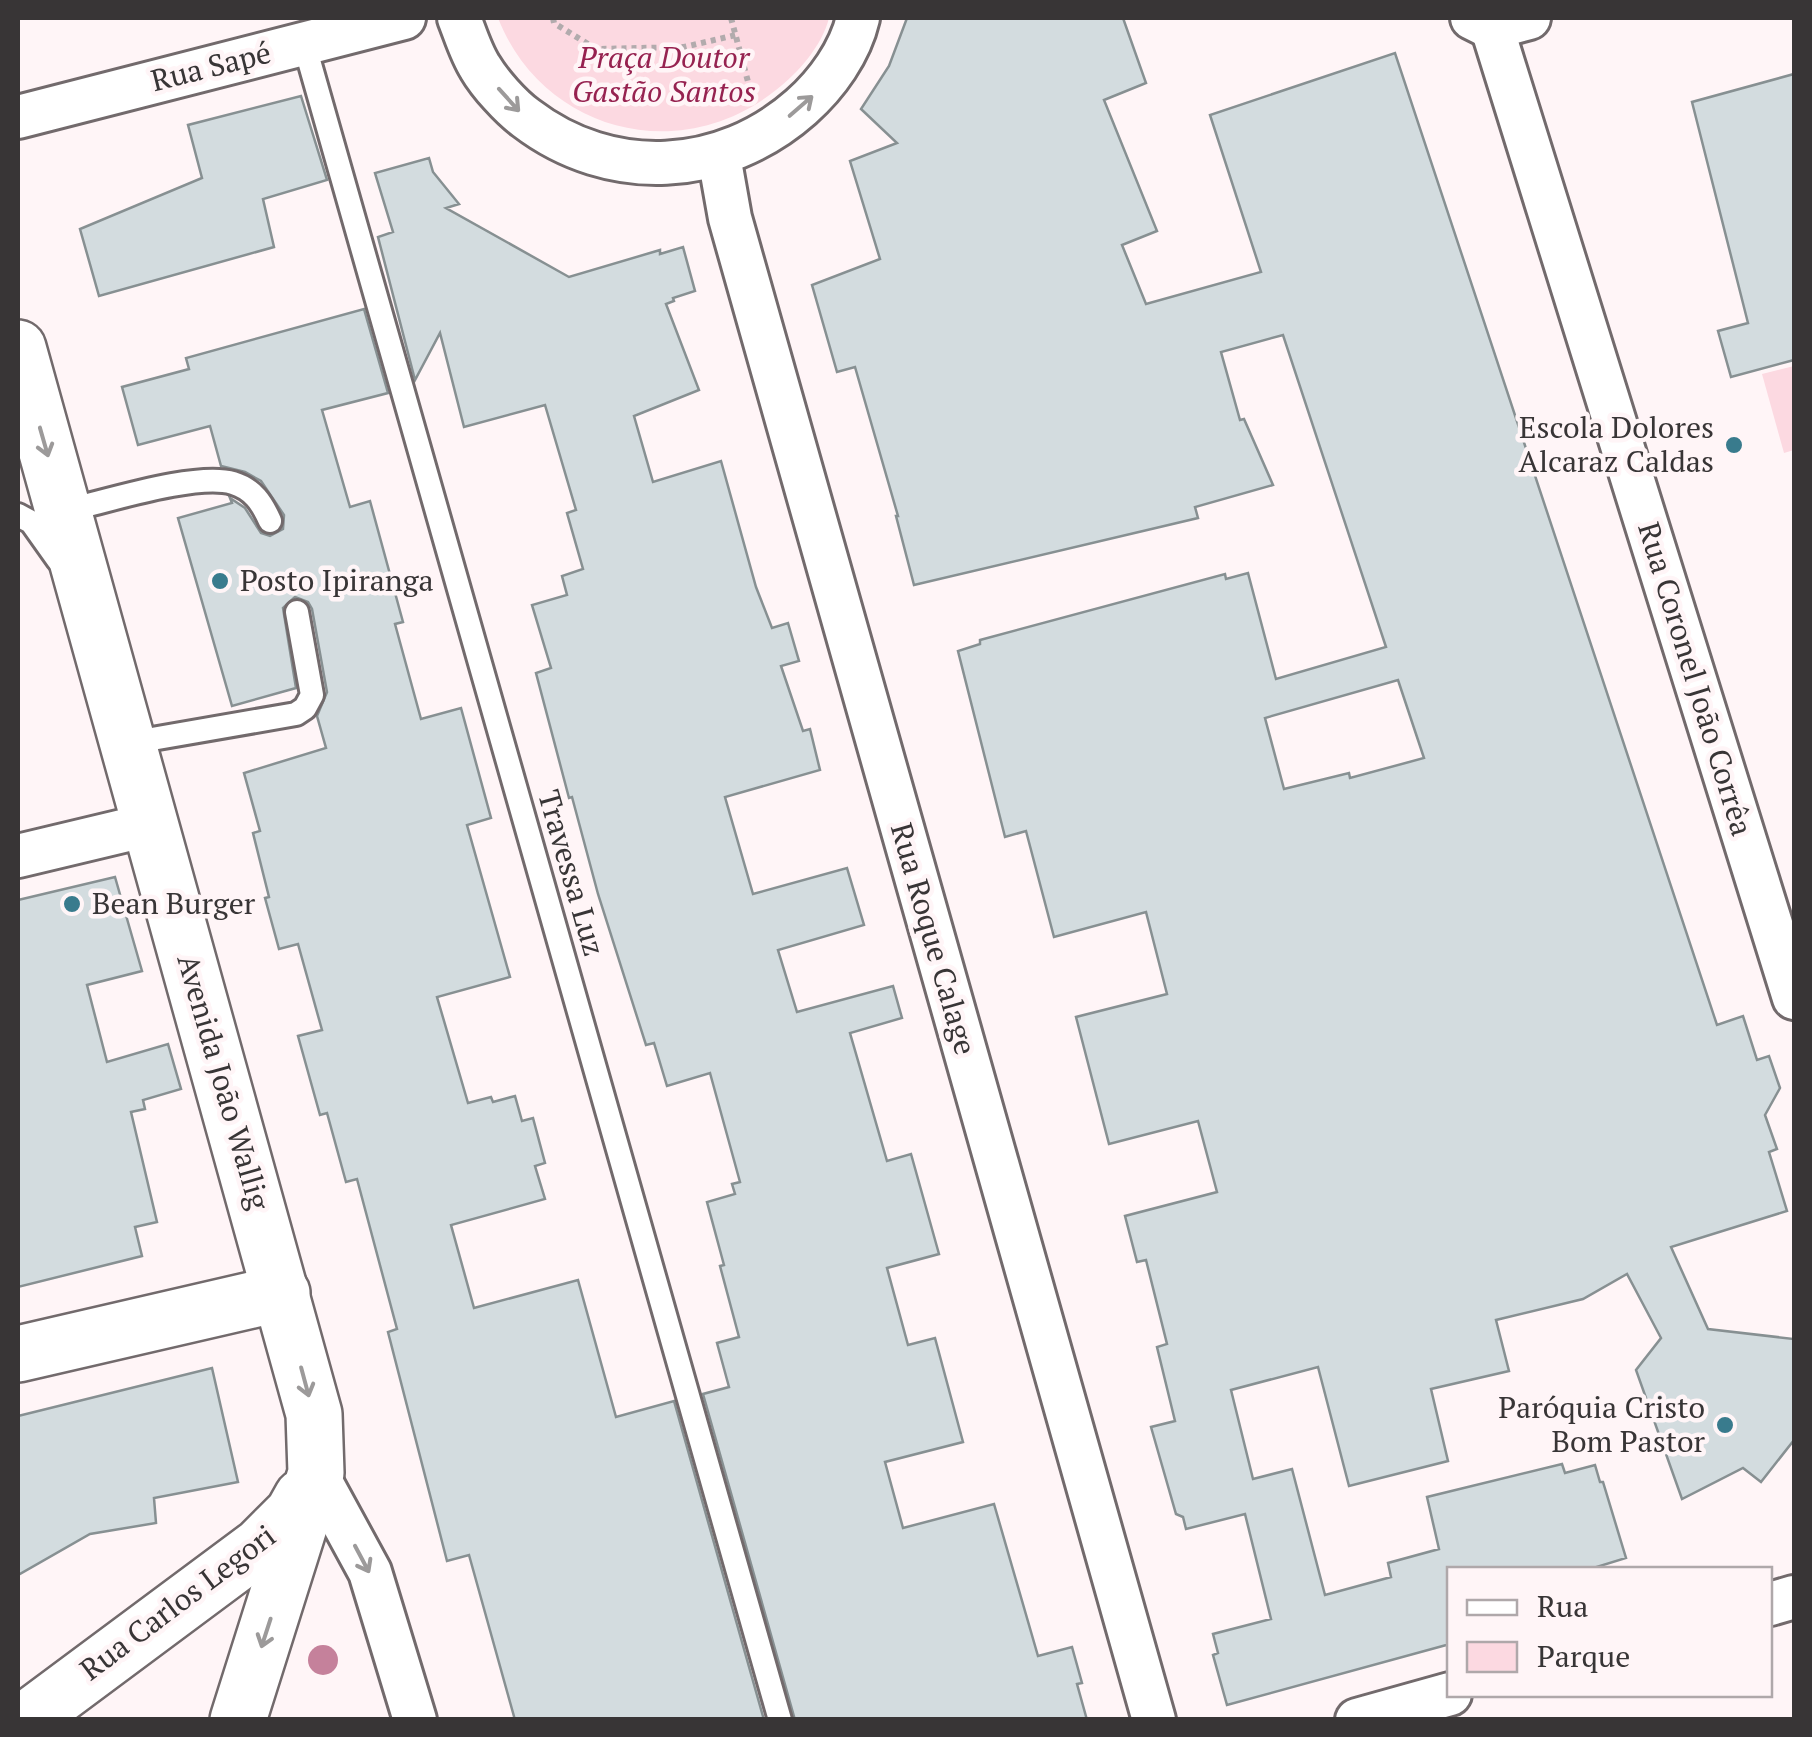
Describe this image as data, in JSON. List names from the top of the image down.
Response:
{
  "streets": {
    "main road": ["Avenida João Wallig", "Rua Carlos Legori"],
    "street": ["Rua Sapé", "Rua Coronel João Corrêa", "Rua Roque Calage"],
    "lane": ["Travessa Luz"]
  },
  "crossings": [
    ["Rua Sapé", "Travessa Luz"],
    ["Avenida João Wallig", "Rua Carlos Legori"]
  ],
  "one_way": ["Avenida João Wallig"],
  "parks": ["Praça Doutor Gastão Santos"],
  "places": [
    "Escola Dolores Alcaraz Caldas",
    "Posto Ipiranga",
    "Bean Burger",
    "Paróquia Cristo Bom Pastor"
  ],
  "legend": ["Rua", "Parque"]
}
